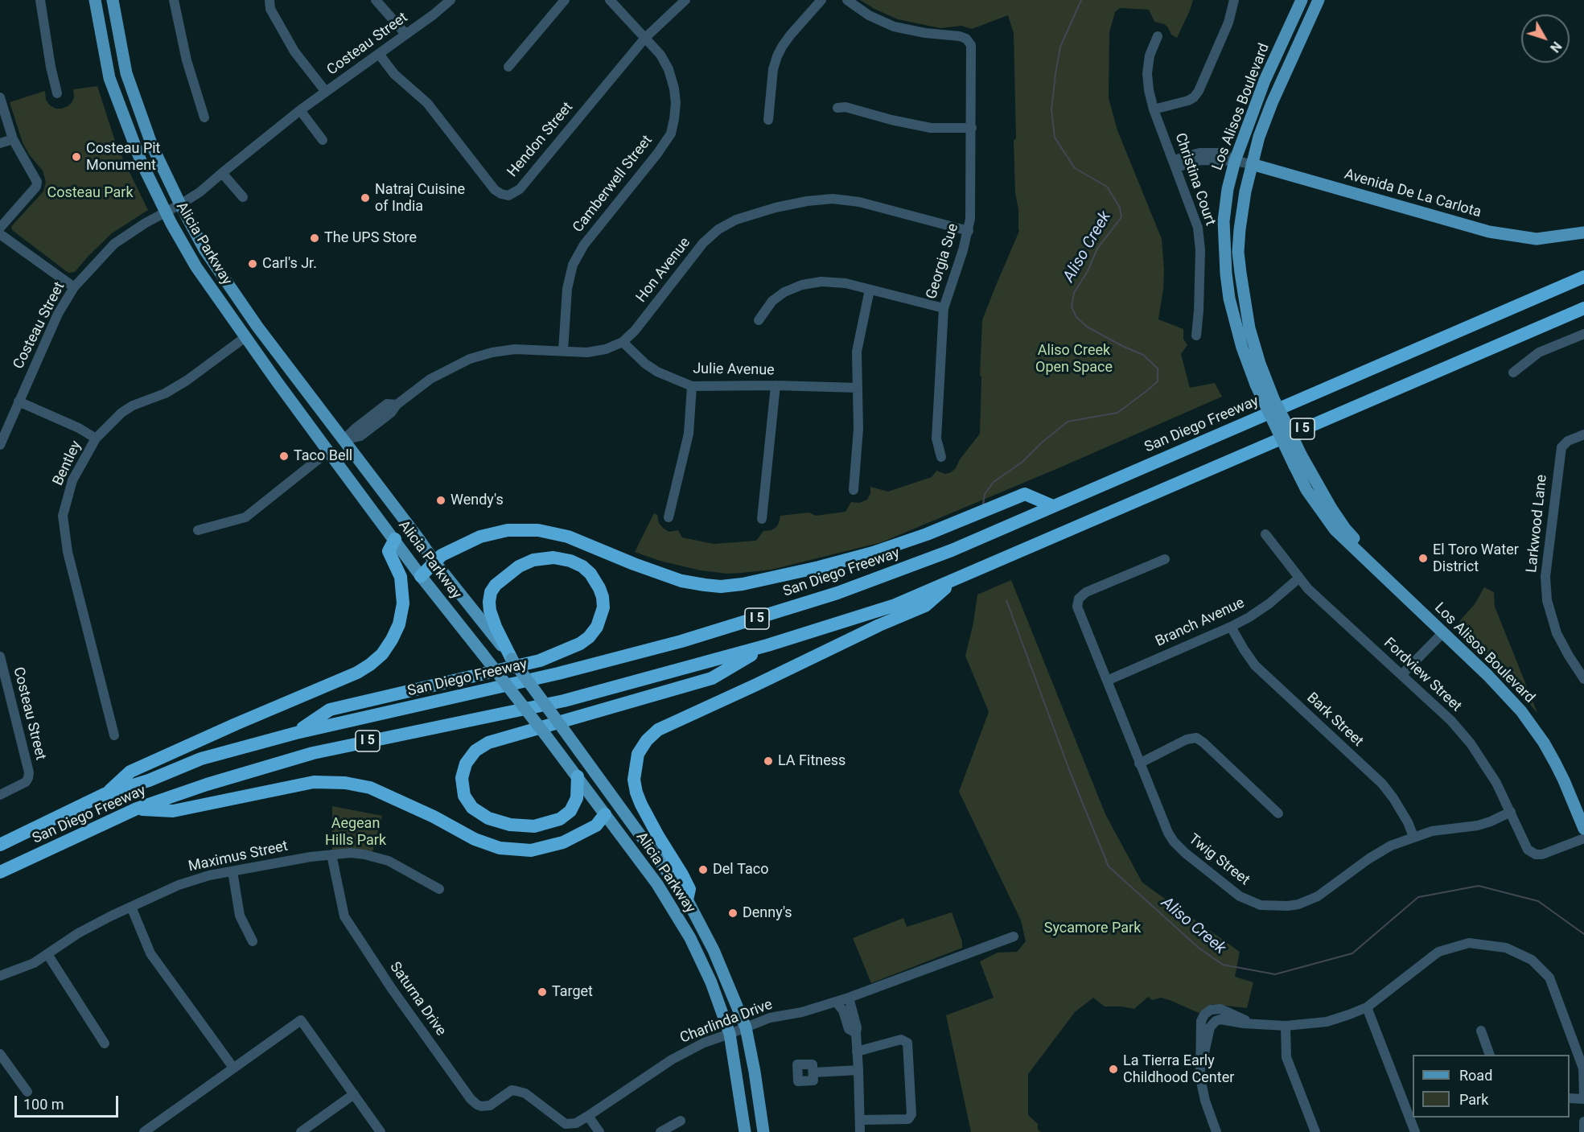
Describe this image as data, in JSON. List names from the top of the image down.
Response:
{
  "streets": {
    "highway": ["San Diego Freeway", "I 5"],
    "main road": ["Los Alisos Boulevard", "Avenida De La Carlota", "Alicia Parkway"],
    "street": [
      "Costeau Street",
      "Hendon Street",
      "Christina Court",
      "Camberwell Street",
      "Georgia Sue",
      "Hon Avenue",
      "Julie Avenue",
      "Bentley",
      "Larkwood Lane",
      "Branch Avenue",
      "Fordview Street",
      "Bark Street",
      "Maximus Street",
      "Twig Street",
      "Saturna Drive",
      "Charlinda Drive"
    ]
  },
  "crossings": [
    ["Costeau Street", "Hendon Street"],
    ["Costeau Street", "Alicia Parkway"],
    ["Los Alisos Boulevard", "Avenida De La Carlota"],
    ["Hendon Street", "Camberwell Street"],
    ["Christina Court", "Avenida De La Carlota"],
    ["Camberwell Street", "Hon Avenue"],
    ["Alicia Parkway", "Hon Avenue"],
    ["Alicia Parkway", "Bentley"],
    ["Alicia Parkway", "Charlinda Drive"],
    ["Georgia Sue", "Hon Avenue"],
    ["Hon Avenue", "Julie Avenue"],
    ["Branch Avenue", "Fordview Street"],
    ["Branch Avenue", "Bark Street"],
    ["Branch Avenue", "Twig Street"],
    ["Fordview Street", "Twig Street"],
    ["Bark Street", "Twig Street"],
    ["Maximus Street", "Saturna Drive"],
    ["Saturna Drive", "Charlinda Drive"]
  ],
  "water": ["Aliso Creek"],
  "parks": [
    "Costeau Park",
    "Aliso Creek Open Space",
    "Aegean Hills Park",
    "Sycamore Park"
  ],
  "places": [
    "Costeau Pit Monument",
    "Natraj Cuisine of India",
    "The UPS Store",
    "Carl's Jr.",
    "Taco Bell",
    "Wendy's",
    "El Toro Water District",
    "LA Fitness",
    "Del Taco",
    "Denny's",
    "Target",
    "La Tierra Early Childhood Center"
  ],
  "legend": ["Road", "Park"],
  "scale_bar": "100 m",
  "north": "bottom right"
}
